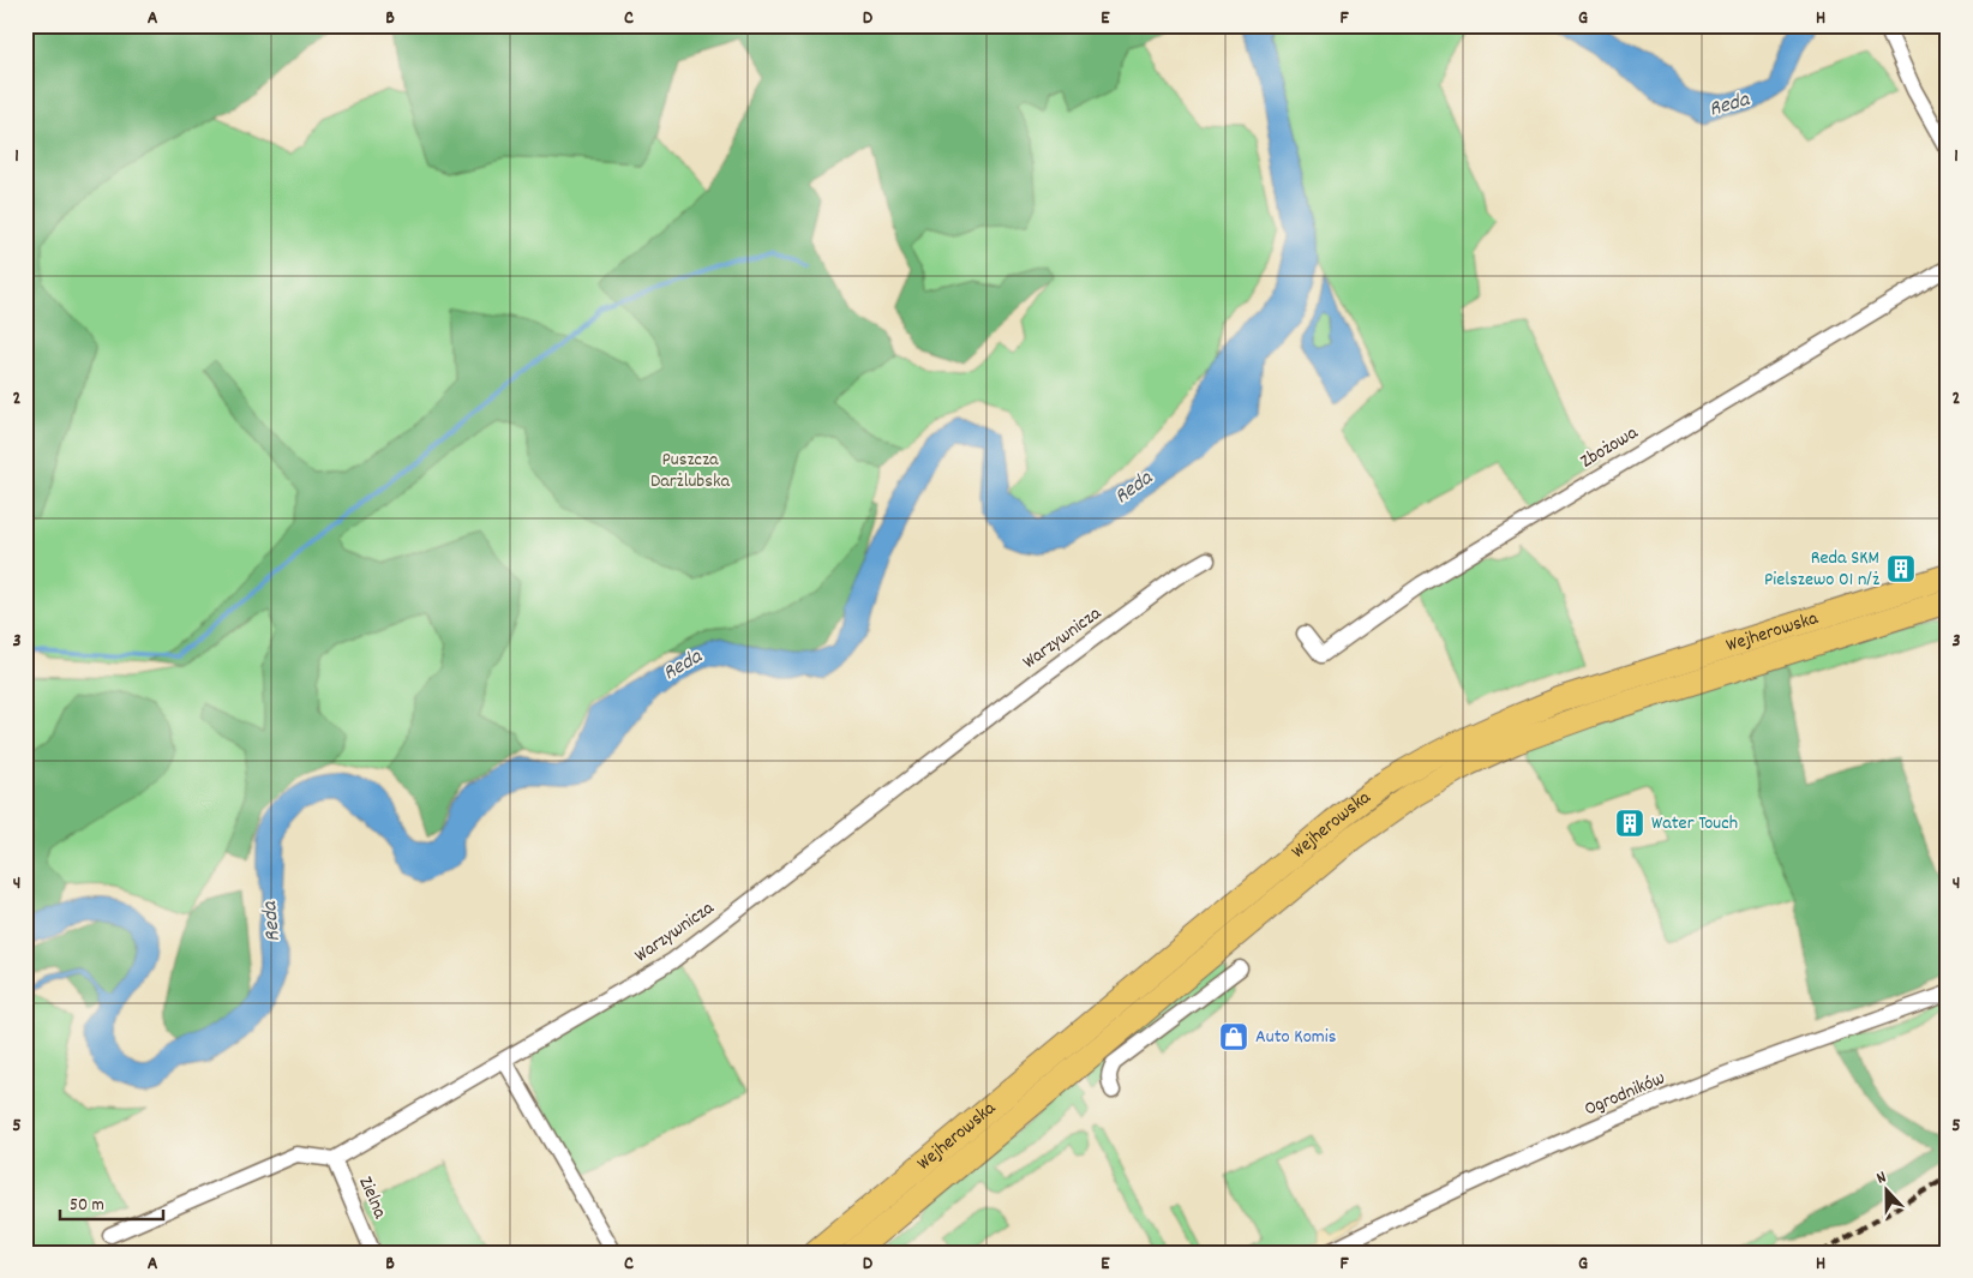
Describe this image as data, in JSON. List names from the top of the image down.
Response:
{
  "streets": {
    "main road": ["Wejherowska"],
    "street": [
      "Zbożowa",
      "Warzywnicza",
      "Ogrodników",
      "Zielna"
    ]
  },
  "crossings": [
    ["Warzywnicza", "Zielna"]
  ],
  "water": ["Reda"],
  "parks": ["Puszcza Darżlubska"],
  "places": {
    "building": ["Reda SKM Pielszewo 01 n/ż", "Water Touch"],
    "shop": ["Auto Komis"]
  },
  "scale_bar": "50 m",
  "north": "top",
  "grid": {
    "columns": [
      "A",
      "B",
      "C",
      "D",
      "E",
      "F",
      "G",
      "H"
    ],
    "rows": [
      "1",
      "2",
      "3",
      "4",
      "5"
    ]
  }
}
